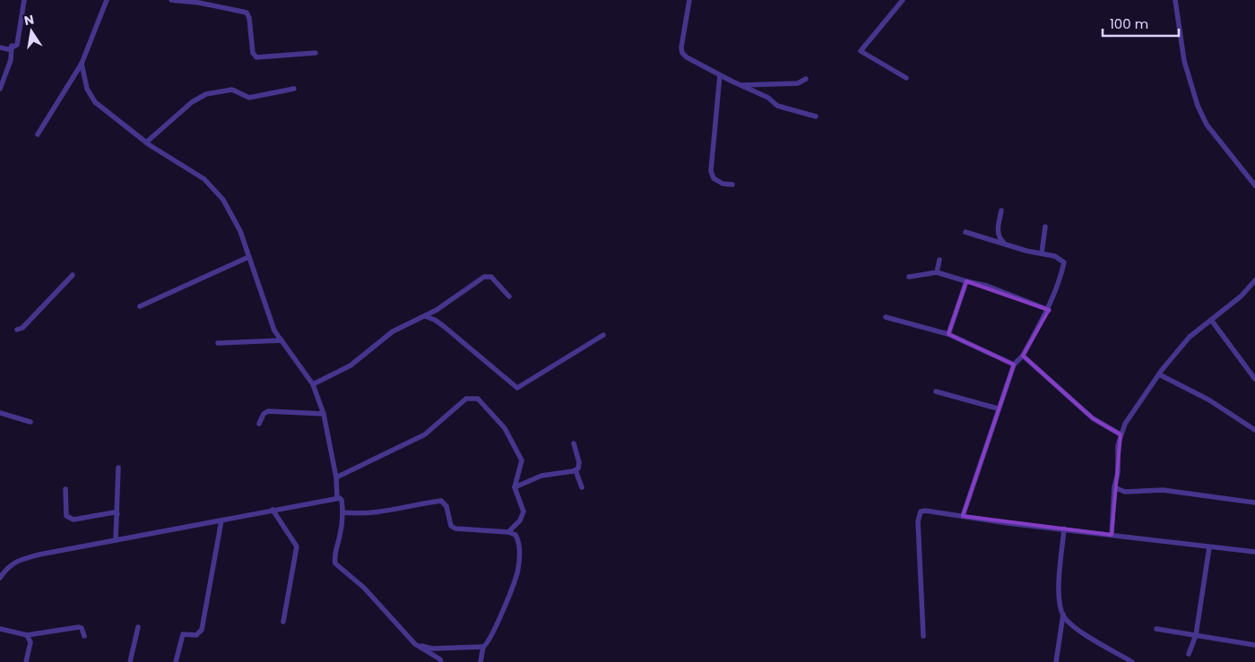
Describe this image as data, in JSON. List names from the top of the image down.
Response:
{
  "scale_bar": "100 m",
  "north": "top"
}
